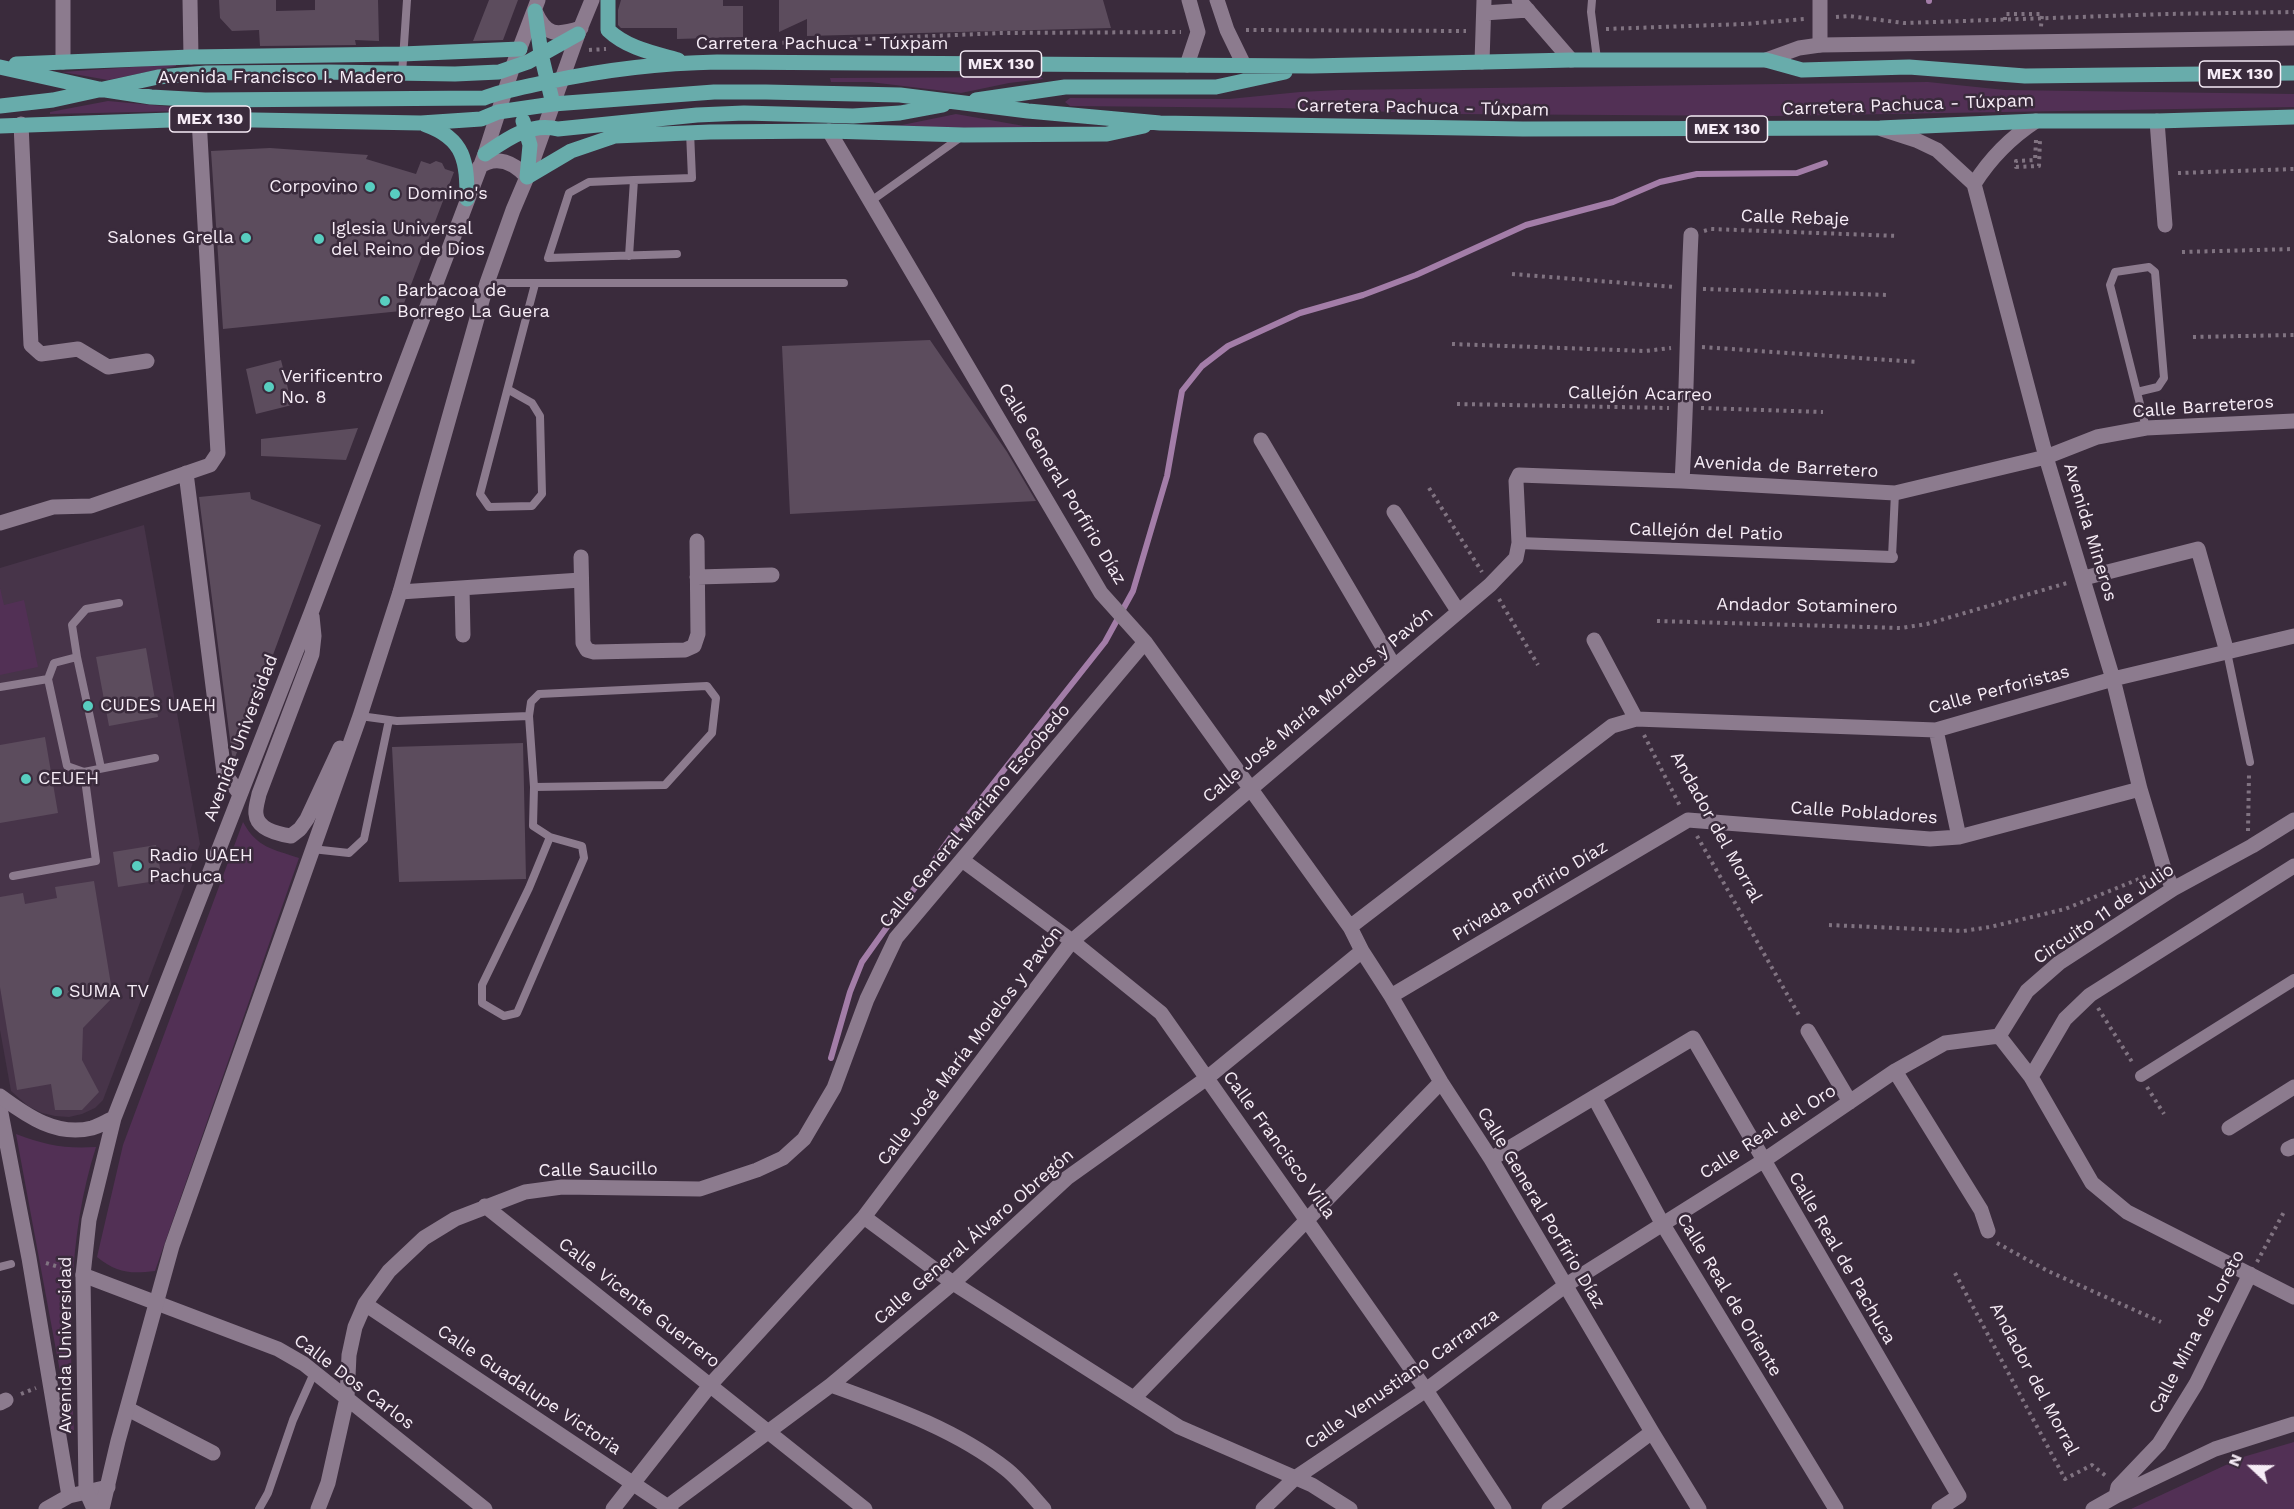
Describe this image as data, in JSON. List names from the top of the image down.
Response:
{
  "streets": {
    "main road": ["Carretera Pachuca - Túxpam", "MEX 130", "Avenida Francisco I. Madero"],
    "street": [
      "Calle Barreteros",
      "Avenida de Barretero",
      "Calle General Porfirio Díaz",
      "Callejón del Patio",
      "Avenida Mineros",
      "Calle Perforistas",
      "Calle José María Morelos y Pavón",
      "Avenida Universidad",
      "Calle Pobladores",
      "Calle General Mariano Escobedo",
      "Privada Porfirio Díaz",
      "Circuito 11 de Julio",
      "Calle Real del Oro",
      "Calle Francisco Villa",
      "Calle Saucillo",
      "Calle General Álvaro Obregón",
      "Calle Real de Pachuca",
      "Calle Real de Oriente",
      "Calle Vicente Guerrero",
      "Calle Mina de Loreto",
      "Calle Venustiano Carranza",
      "Calle Dos Carlos",
      "Calle Guadalupe Victoria"
    ],
    "path": [
      "Calle Rebaje",
      "Callejón Acarreo",
      "Andador Sotaminero",
      "Andador del Morral"
    ]
  },
  "crossings": [
    ["Carretera Pachuca - Túxpam", "MEX 130"],
    ["Carretera Pachuca - Túxpam", "Avenida Francisco I. Madero"],
    ["MEX 130", "Avenida Universidad"],
    ["Avenida Francisco I. Madero", "Avenida Universidad"],
    ["Calle Barreteros", "Avenida de Barretero"],
    ["Calle Barreteros", "Avenida Mineros"],
    ["Avenida de Barretero", "Callejón del Patio"],
    ["Avenida de Barretero", "Avenida Mineros"],
    ["Avenida de Barretero", "Calle José María Morelos y Pavón"],
    ["Calle General Porfirio Díaz", "Calle José María Morelos y Pavón"],
    ["Calle General Porfirio Díaz", "Calle General Mariano Escobedo"],
    ["Calle General Porfirio Díaz", "Privada Porfirio Díaz"],
    ["Calle General Porfirio Díaz", "Calle Real del Oro"],
    ["Calle General Porfirio Díaz", "Calle General Álvaro Obregón"],
    ["Calle General Porfirio Díaz", "Calle Venustiano Carranza"],
    ["Callejón del Patio", "Calle José María Morelos y Pavón"],
    ["Avenida Mineros", "Andador Sotaminero"],
    ["Avenida Mineros", "Calle Perforistas"],
    ["Avenida Mineros", "Calle Pobladores"],
    ["Avenida Mineros", "Circuito 11 de Julio"],
    ["Calle Perforistas", "Andador del Morral"],
    ["Calle José María Morelos y Pavón", "Calle Francisco Villa"],
    ["Calle José María Morelos y Pavón", "Calle Vicente Guerrero"],
    ["Calle José María Morelos y Pavón", "Calle Guadalupe Victoria"],
    ["Avenida Universidad", "Calle Dos Carlos"],
    ["Calle Pobladores", "Andador del Morral"],
    ["Calle Pobladores", "Privada Porfirio Díaz"],
    ["Calle General Mariano Escobedo", "Calle Francisco Villa"],
    ["Calle General Mariano Escobedo", "Calle Saucillo"],
    ["Andador del Morral", "Privada Porfirio Díaz"],
    ["Andador del Morral", "Calle Mina de Loreto"],
    ["Circuito 11 de Julio", "Calle Real del Oro"],
    ["Calle Real del Oro", "Calle Real de Pachuca"],
    ["Calle Real del Oro", "Calle Real de Oriente"],
    ["Calle Real del Oro", "Calle Venustiano Carranza"],
    ["Calle Francisco Villa", "Calle General Álvaro Obregón"],
    ["Calle Francisco Villa", "Calle Venustiano Carranza"],
    ["Calle Saucillo", "Calle Vicente Guerrero"],
    ["Calle Saucillo", "Calle Dos Carlos"],
    ["Calle Saucillo", "Calle Guadalupe Victoria"],
    ["Calle General Álvaro Obregón", "Calle Vicente Guerrero"],
    ["Calle General Álvaro Obregón", "Calle Guadalupe Victoria"],
    ["Calle Real de Pachuca", "Calle Real de Oriente"]
  ],
  "places": [
    "Corpovino",
    "Domino's",
    "Salones Grella",
    "Iglesia Universal del Reino de Dios",
    "Barbacoa de Borrego La Guera",
    "Verificentro No. 8",
    "CUDES UAEH",
    "CEUEH",
    "Radio UAEH Pachuca",
    "SUMA TV"
  ],
  "north": "left"
}
